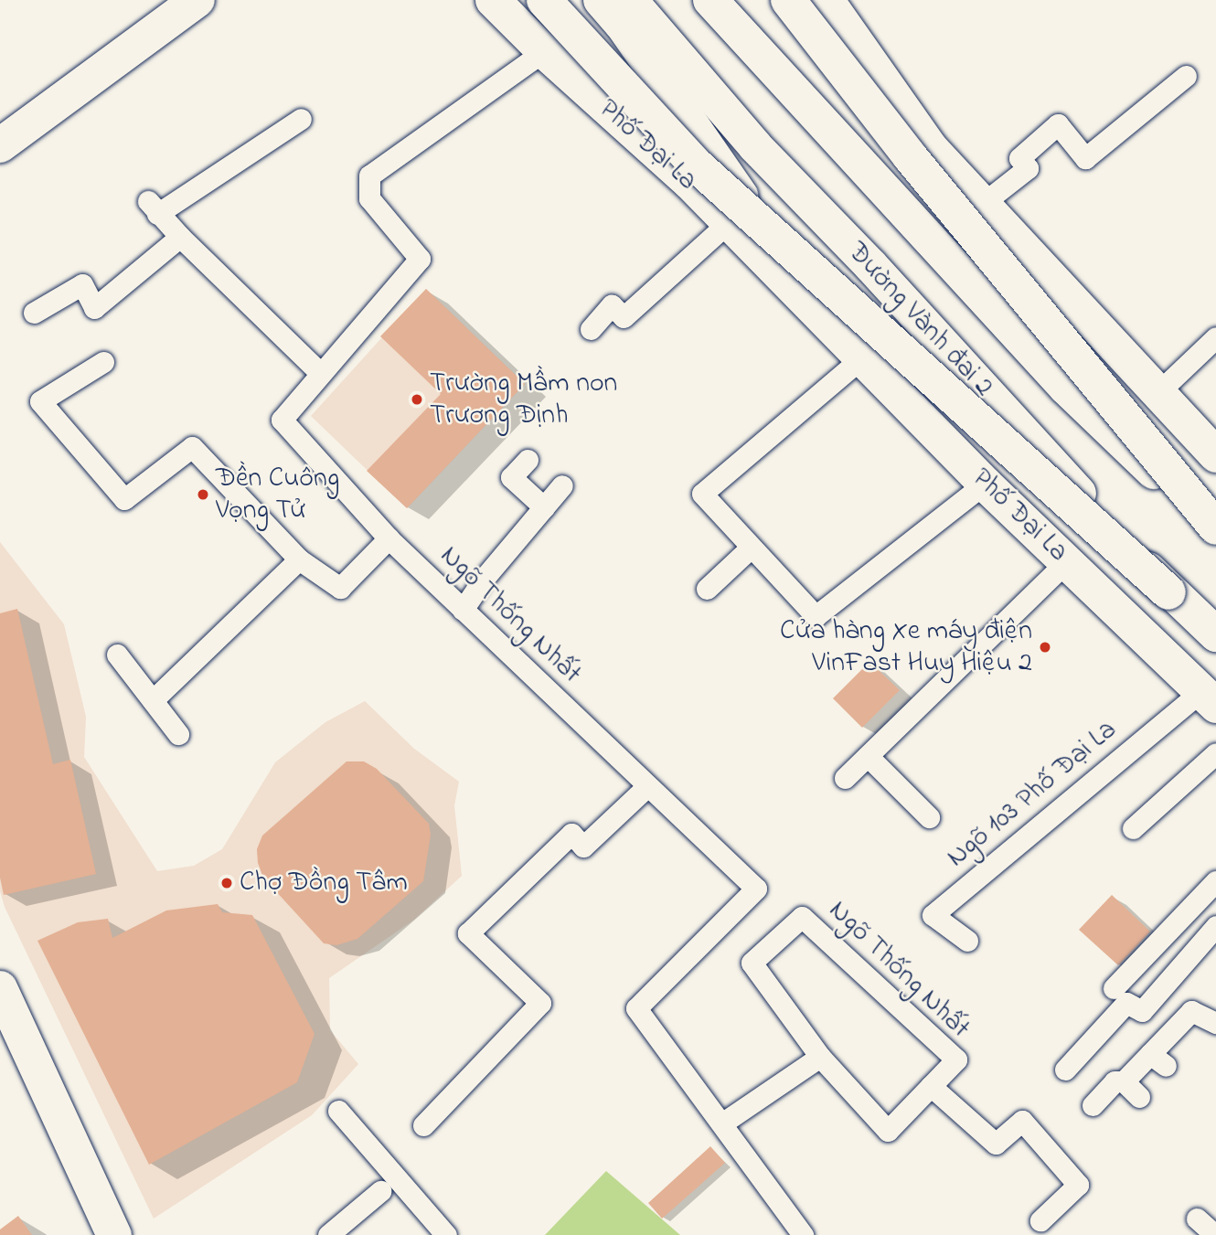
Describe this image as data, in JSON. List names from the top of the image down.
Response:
{
  "streets": {
    "main road": ["Phố Đại La", "Đường Vành đai 2"],
    "lane": ["Ngõ Thống Nhất", "Ngõ 103 Phố Đại La"]
  },
  "crossings": [
    ["Phố Đại La", "Ngõ Thống Nhất"],
    ["Phố Đại La", "Ngõ 103 Phố Đại La"]
  ],
  "places": [
    "Trường Mầm non Trương Định",
    "Đền Cuông Vọng Tử",
    "Cửa hàng Xe máy điện VinFast Huy Hiệu 2",
    "Chợ Đồng Tâm"
  ]
}
